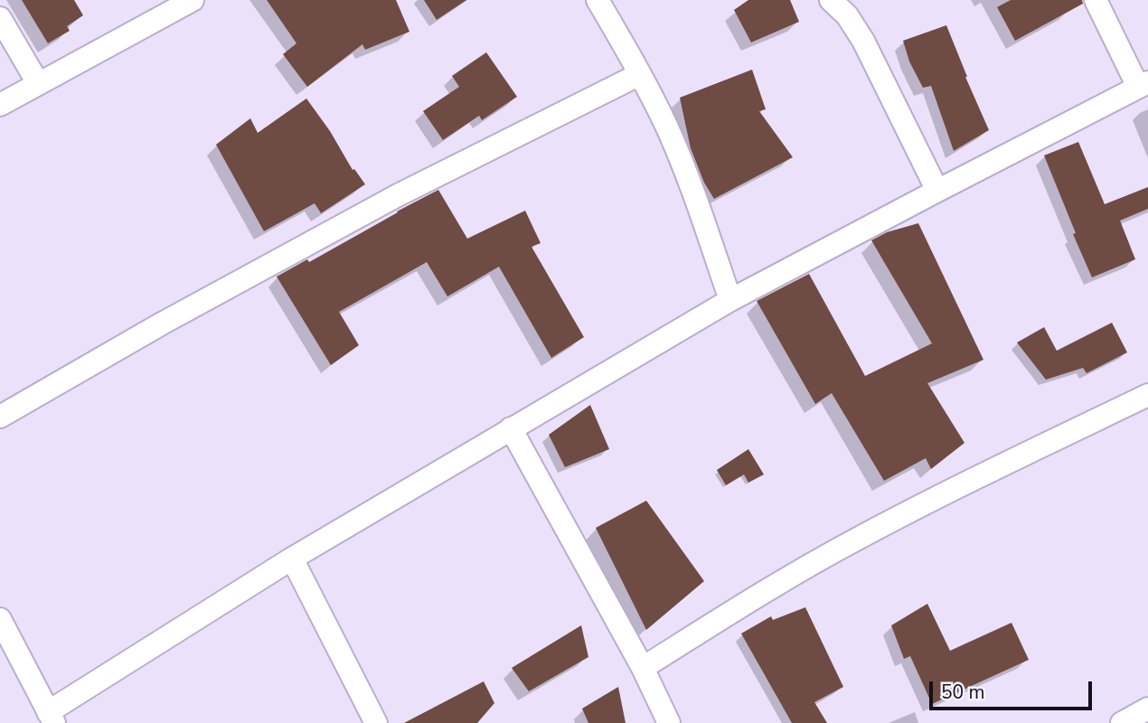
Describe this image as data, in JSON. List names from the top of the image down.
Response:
{
  "scale_bar": "50 m"
}
